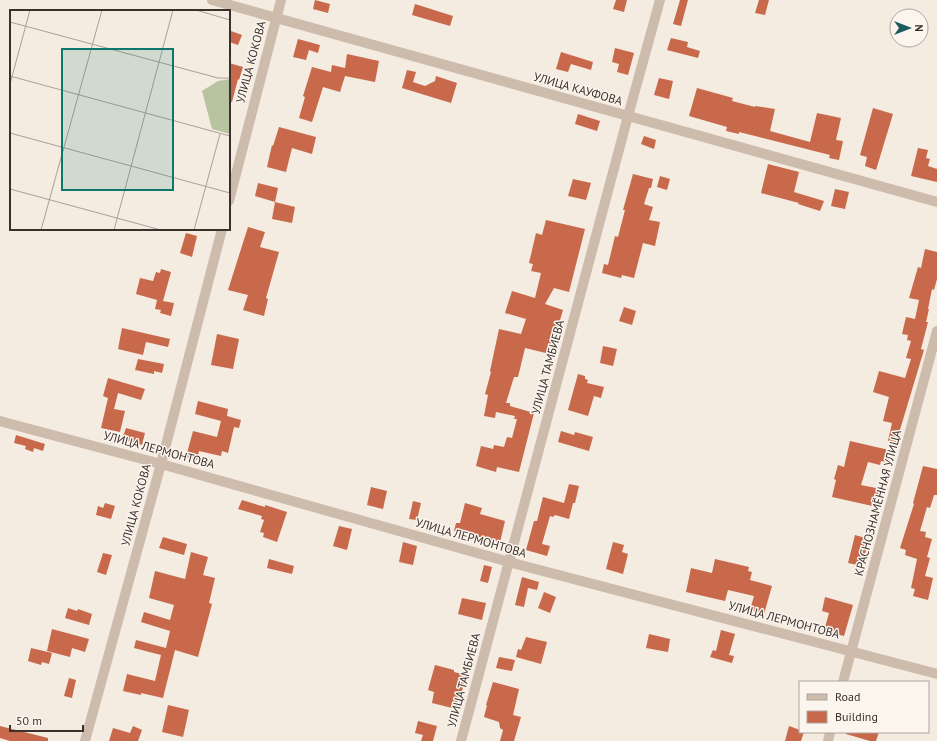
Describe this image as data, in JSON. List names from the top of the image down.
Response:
{
  "streets": {
    "street": [
      "УЛИЦА КОКОВА",
      "УЛИЦА КАУФОВА",
      "УЛИЦА ТАМБИЕВА",
      "УЛИЦА ЛЕРМОНТОВА",
      "КРАСНОЗНАМЁННАЯ УЛИЦА"
    ]
  },
  "crossings": [
    ["УЛИЦА КОКОВА", "УЛИЦА КАУФОВА"],
    ["УЛИЦА КОКОВА", "УЛИЦА ЛЕРМОНТОВА"],
    ["УЛИЦА КАУФОВА", "УЛИЦА ТАМБИЕВА"],
    ["УЛИЦА ТАМБИЕВА", "УЛИЦА ЛЕРМОНТОВА"],
    ["УЛИЦА ЛЕРМОНТОВА", "КРАСНОЗНАМЁННАЯ УЛИЦА"]
  ],
  "legend": ["Road", "Building"],
  "scale_bar": "50 m",
  "north": "right"
}
